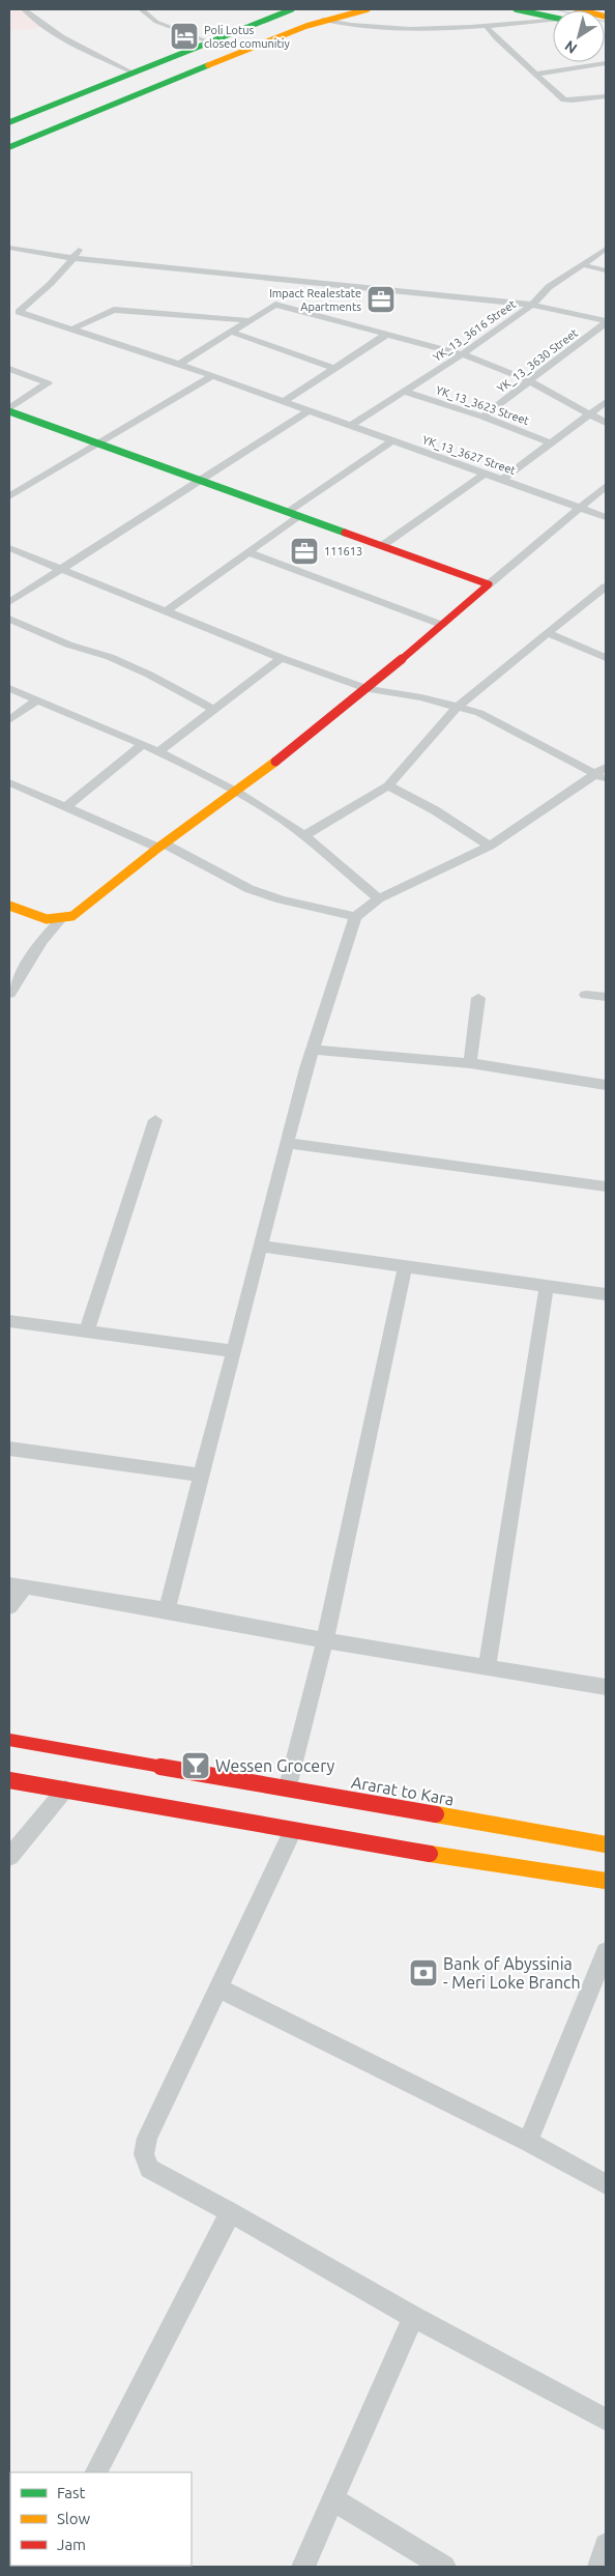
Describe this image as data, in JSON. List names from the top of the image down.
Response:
{
  "streets": {
    "main road": ["Ararat to Kara"],
    "street": [
      "YK_13_3616 Street",
      "YK_13_3630 Street",
      "YK_13_3623 Street",
      "YK_13_3627 Street"
    ]
  },
  "crossings": [
    ["YK_13_3616 Street", "YK_13_3623 Street"],
    ["YK_13_3616 Street", "YK_13_3627 Street"],
    ["YK_13_3630 Street", "YK_13_3623 Street"]
  ],
  "places": {
    "hotel": ["Poli Lotus closed comunitiy"],
    "office": ["Impact Realestate Apartments", "111613"],
    "bar": ["Wessen Grocery"],
    "bank": ["Bank of Abyssinia - Meri Loke Branch"]
  },
  "legend": ["Fast", "Slow", "Jam"],
  "north": "bottom left"
}
